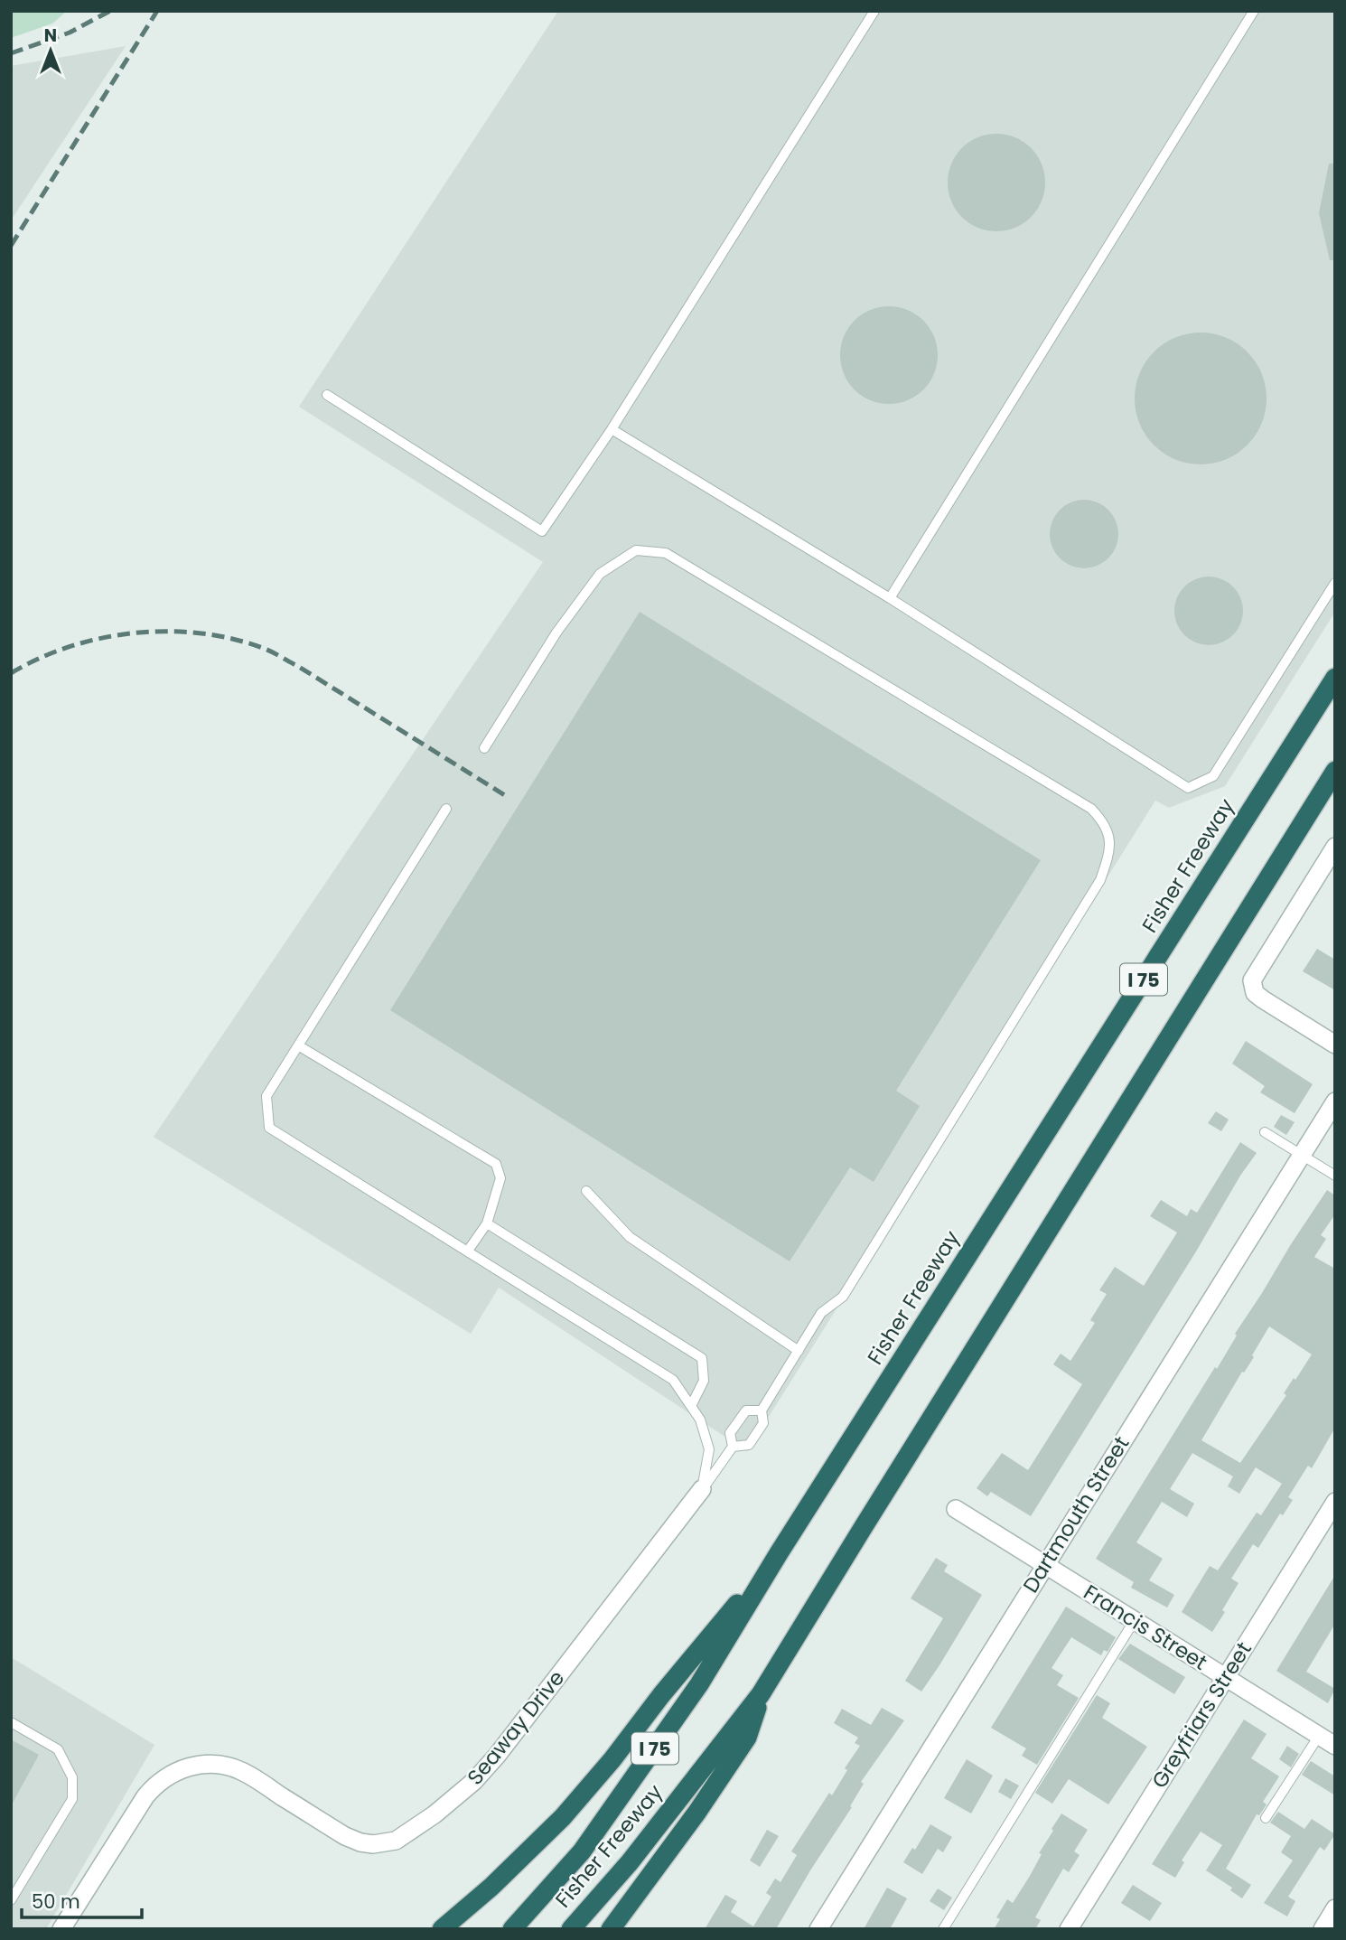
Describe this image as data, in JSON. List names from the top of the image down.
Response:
{
  "streets": {
    "highway": ["Fisher Freeway", "I 75"],
    "street": [
      "Dartmouth Street",
      "Francis Street",
      "Greyfriars Street",
      "Seaway Drive"
    ]
  },
  "crossings": [
    ["Dartmouth Street", "Francis Street"],
    ["Francis Street", "Greyfriars Street"]
  ],
  "scale_bar": "50 m",
  "north": "top"
}
